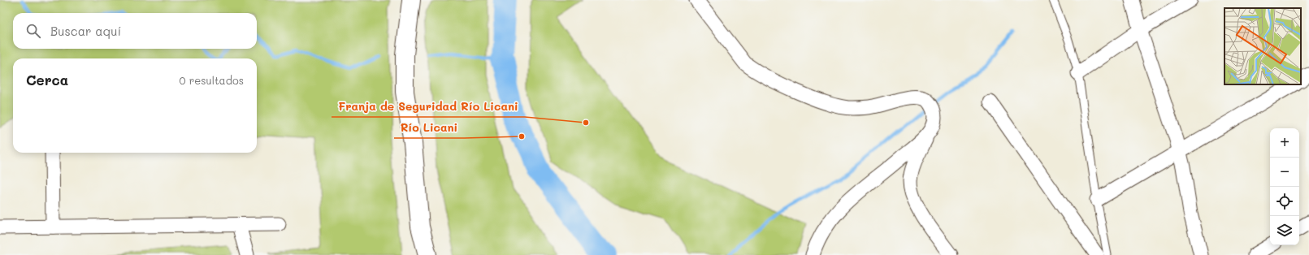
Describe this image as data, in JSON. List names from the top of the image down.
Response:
{
  "places": ["Franja de Seguridad Río Licani", "Río Licani"],
  "page": {
    "search": "Buscar aquí",
    "heading": ["Cerca", "0 resultados"],
    "map_buttons": ["+", "−"]
  }
}
